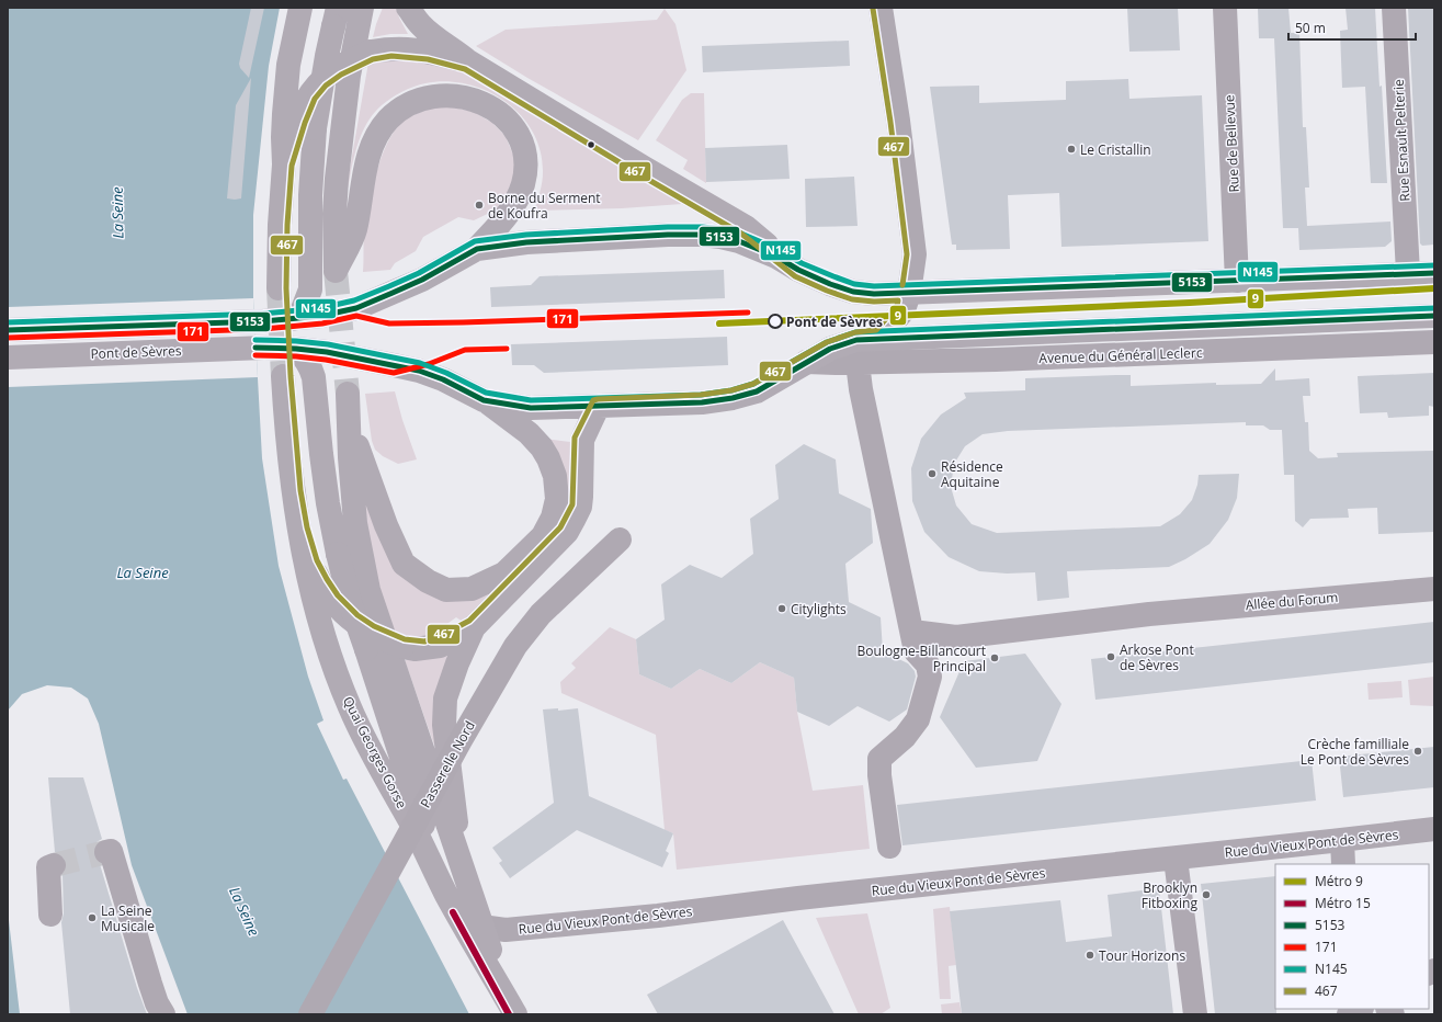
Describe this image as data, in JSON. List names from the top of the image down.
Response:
{
  "streets": {
    "main road": ["Pont de Sèvres", "Avenue du Général Leclerc", "Quai Georges Gorse"],
    "street": [
      "Rue Esnault Pelterie",
      "Rue de Bellevue",
      "Allée du Forum",
      "Passerelle Nord",
      "Rue du Vieux Pont de Sèvres"
    ]
  },
  "crossings": [
    ["Pont de Sèvres", "Avenue du Général Leclerc"],
    ["Quai Georges Gorse", "Rue du Vieux Pont de Sèvres"]
  ],
  "water": ["La Seine"],
  "places": [
    "Le Cristallin",
    "Borne du Serment de Koufra",
    "Pont de Sèvres",
    "Résidence Aquitaine",
    "Citylights",
    "Arkose Pont de Sèvres",
    "Boulogne-Billancourt Principal",
    "Crèche familliale Le Pont de Sèvres",
    "Brooklyn Fitboxing",
    "La Seine Musicale",
    "Tour Horizons"
  ],
  "lines": [
    "transit line 467",
    "transit line N145",
    "transit line 5153",
    "metro line 9",
    "transit line 171",
    "metro line 15"
  ],
  "legend": [
    "Métro 9",
    "Métro 15",
    "5153",
    "171",
    "N145",
    "467"
  ],
  "scale_bar": "50 m"
}
